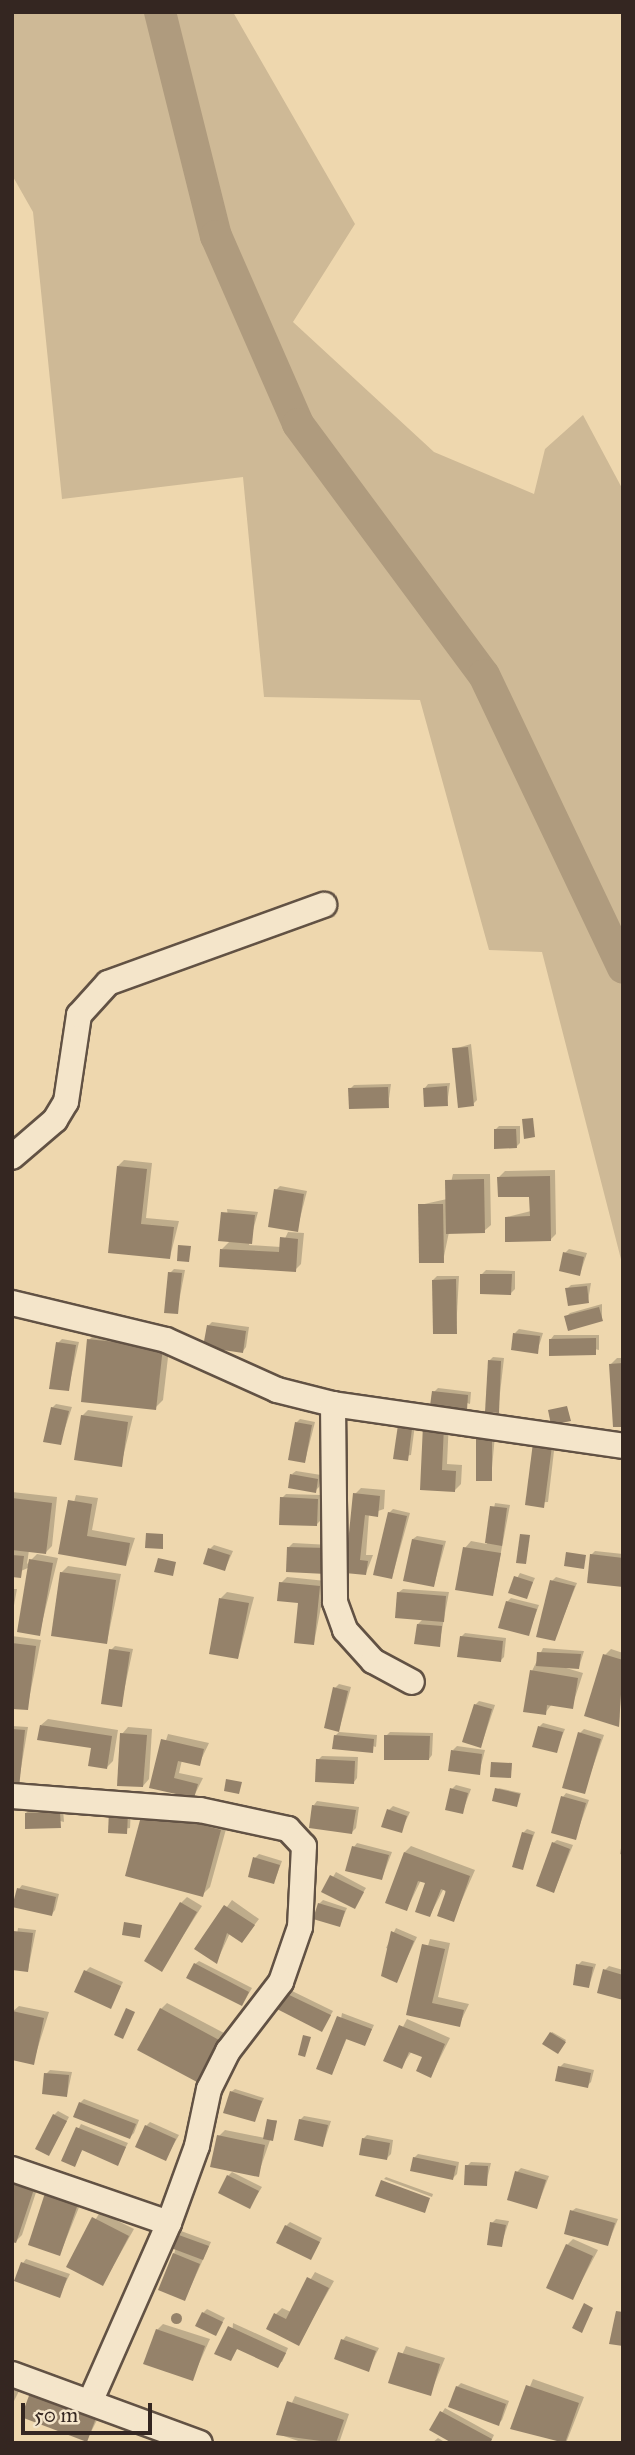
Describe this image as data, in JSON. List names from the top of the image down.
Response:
{
  "scale_bar": "50 m"
}
